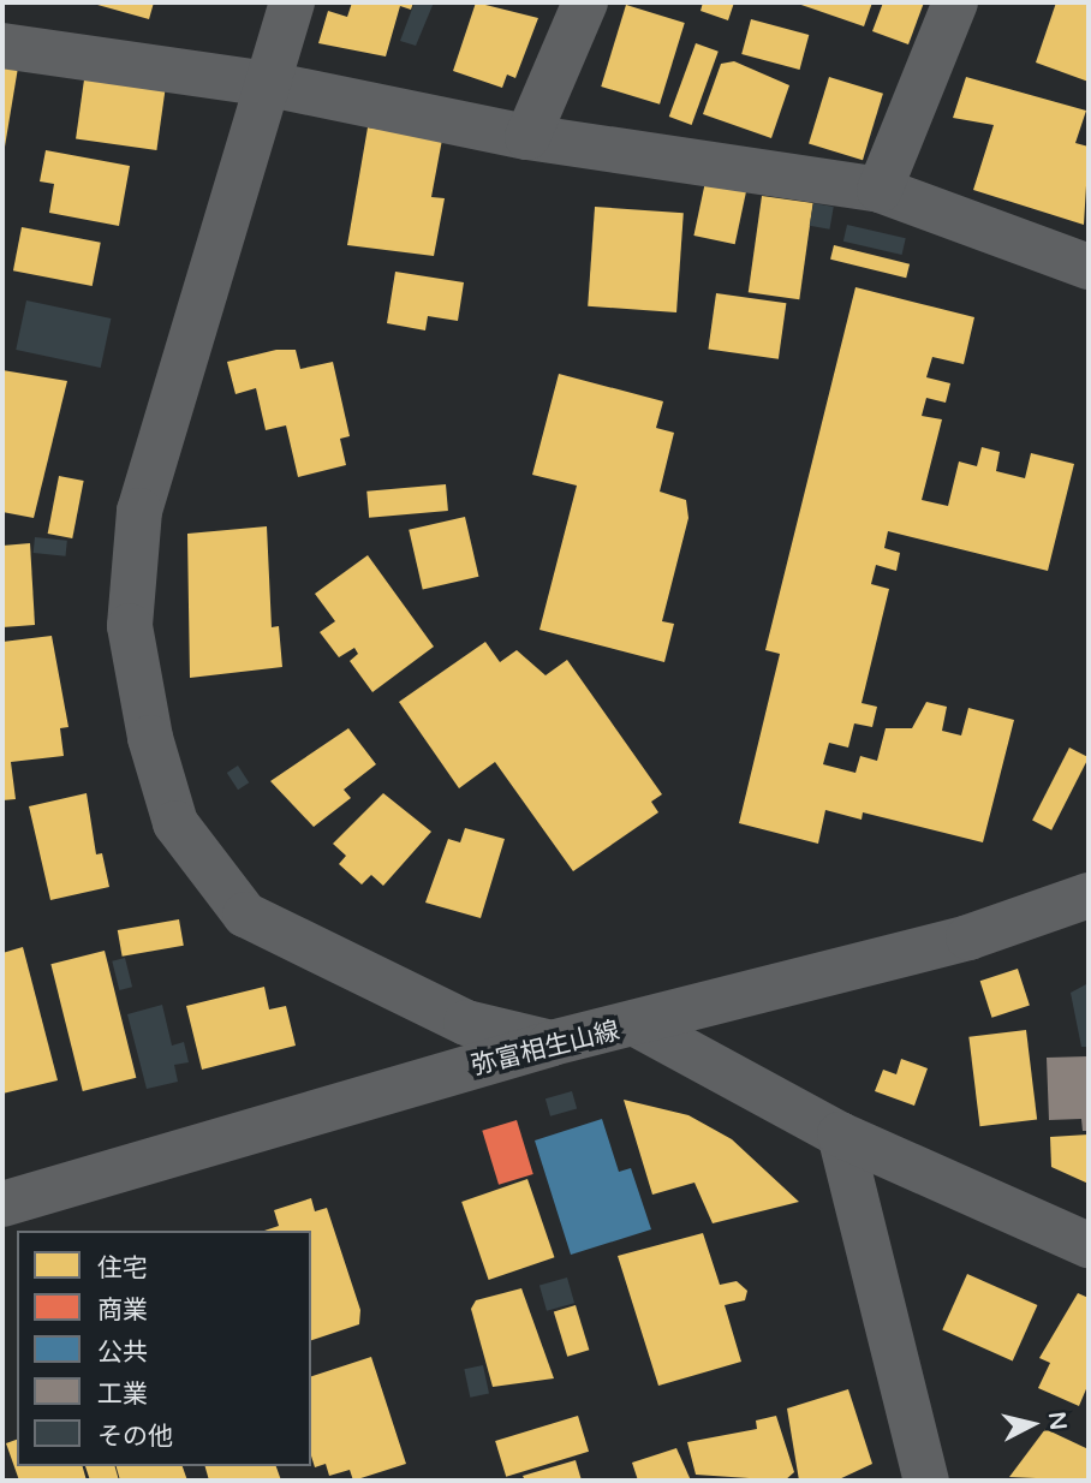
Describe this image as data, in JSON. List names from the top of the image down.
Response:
{
  "streets": {
    "street": ["弥富相生山線"]
  },
  "legend": [
    "住宅",
    "商業",
    "公共",
    "工業",
    "その他"
  ],
  "north": "right"
}
